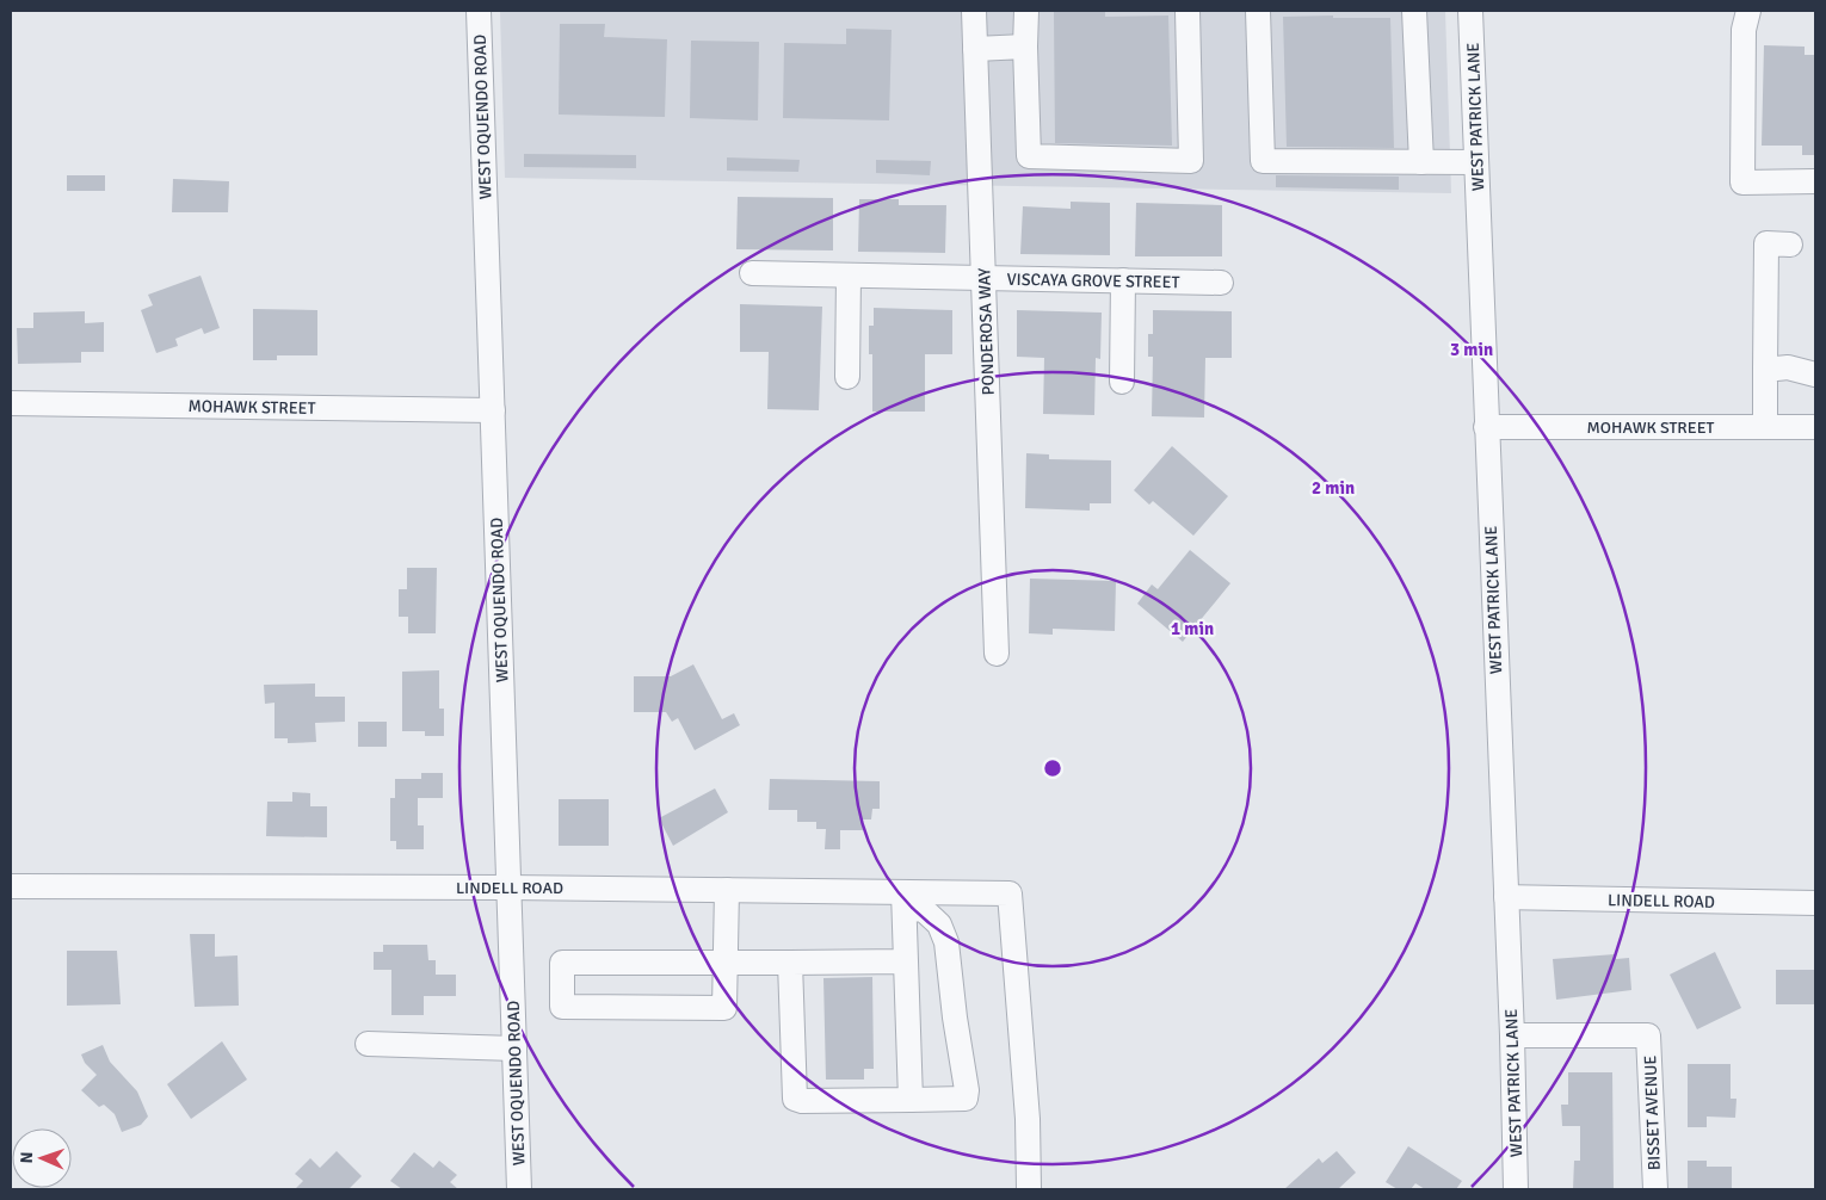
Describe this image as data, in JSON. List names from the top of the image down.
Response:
{
  "streets": {
    "street": [
      "WEST OQUENDO ROAD",
      "WEST PATRICK LANE",
      "VISCAYA GROVE STREET",
      "PONDEROSA WAY",
      "MOHAWK STREET",
      "LINDELL ROAD",
      "BISSET AVENUE"
    ]
  },
  "crossings": [
    ["WEST OQUENDO ROAD", "MOHAWK STREET"],
    ["WEST OQUENDO ROAD", "LINDELL ROAD"],
    ["WEST PATRICK LANE", "MOHAWK STREET"],
    ["WEST PATRICK LANE", "LINDELL ROAD"],
    ["WEST PATRICK LANE", "BISSET AVENUE"],
    ["VISCAYA GROVE STREET", "PONDEROSA WAY"]
  ],
  "north": "left",
  "rings": ["3 min", "2 min", "1 min"]
}
